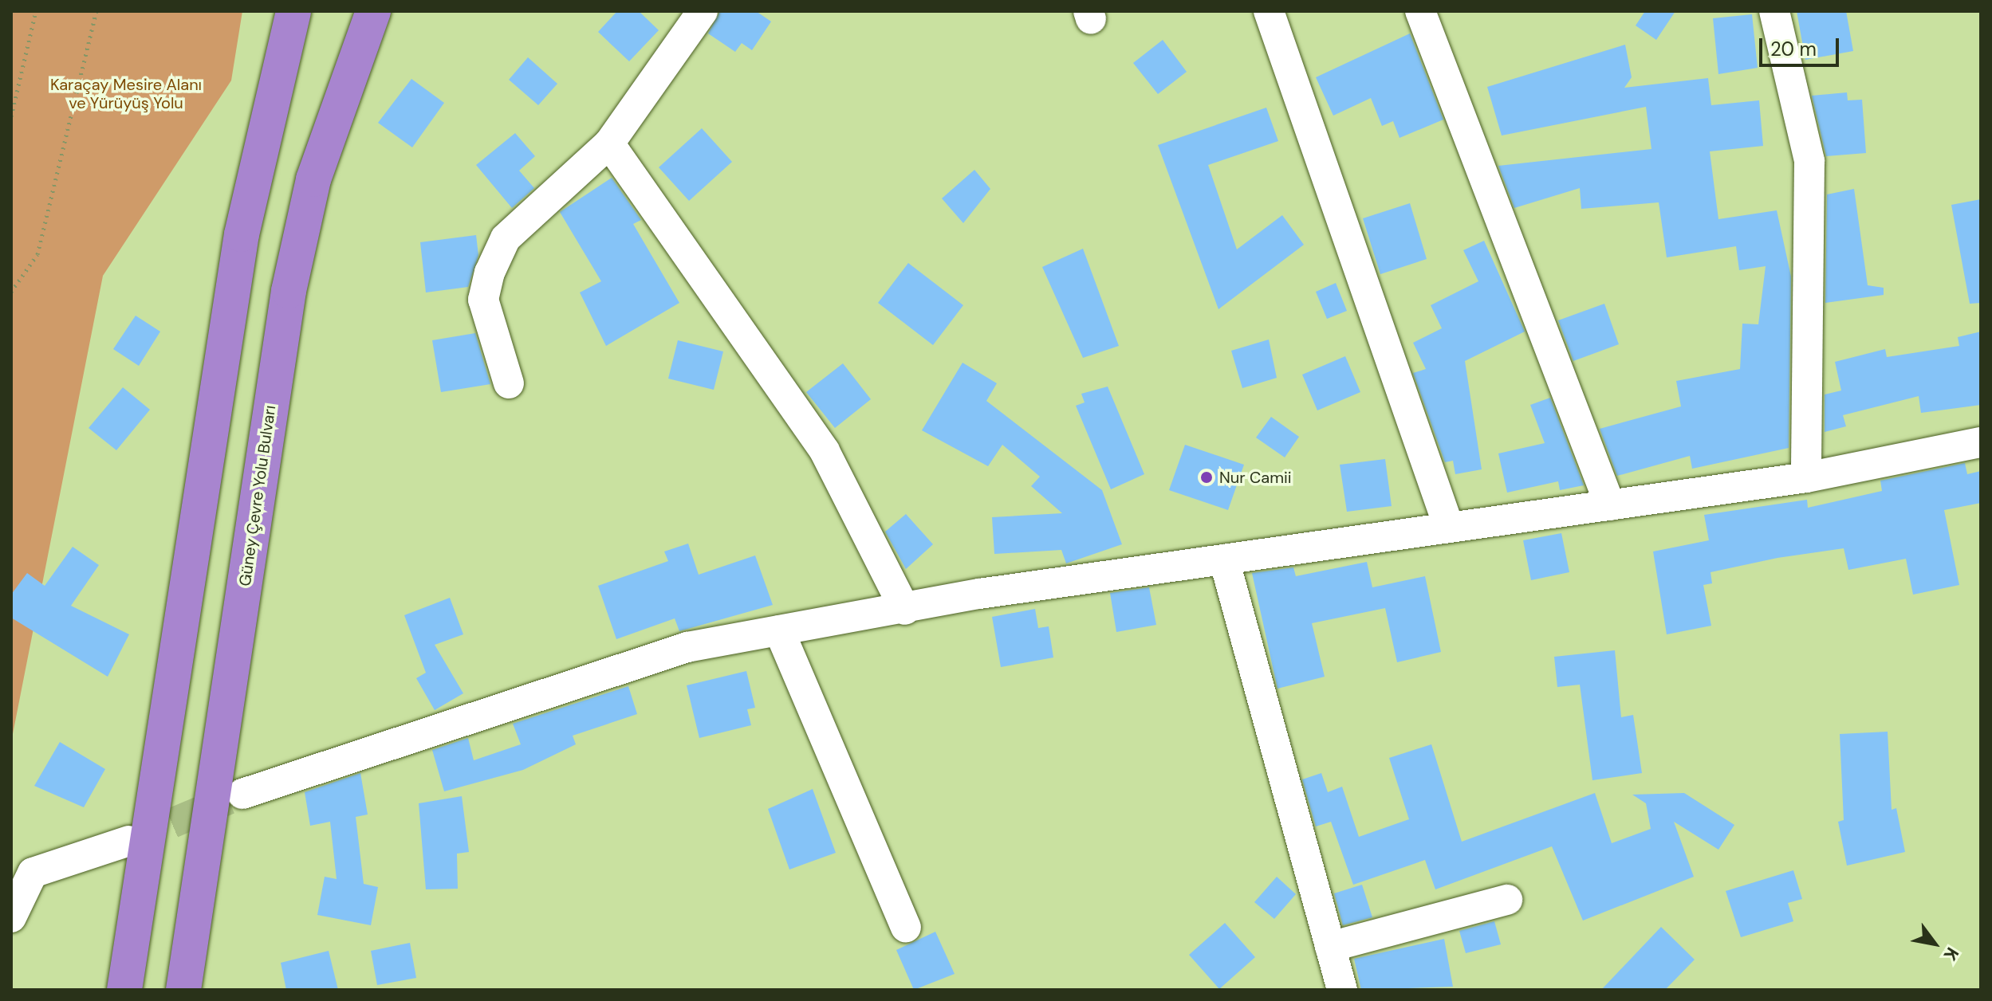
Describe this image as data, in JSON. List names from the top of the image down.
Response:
{
  "streets": {
    "highway": ["Güney Çevre Yolu Bulvarı"]
  },
  "parks": ["Karaçay Mesire Alanı ve Yürüyüş Yolu"],
  "places": ["Nur Camii"],
  "scale_bar": "20 m",
  "north": "bottom right"
}
